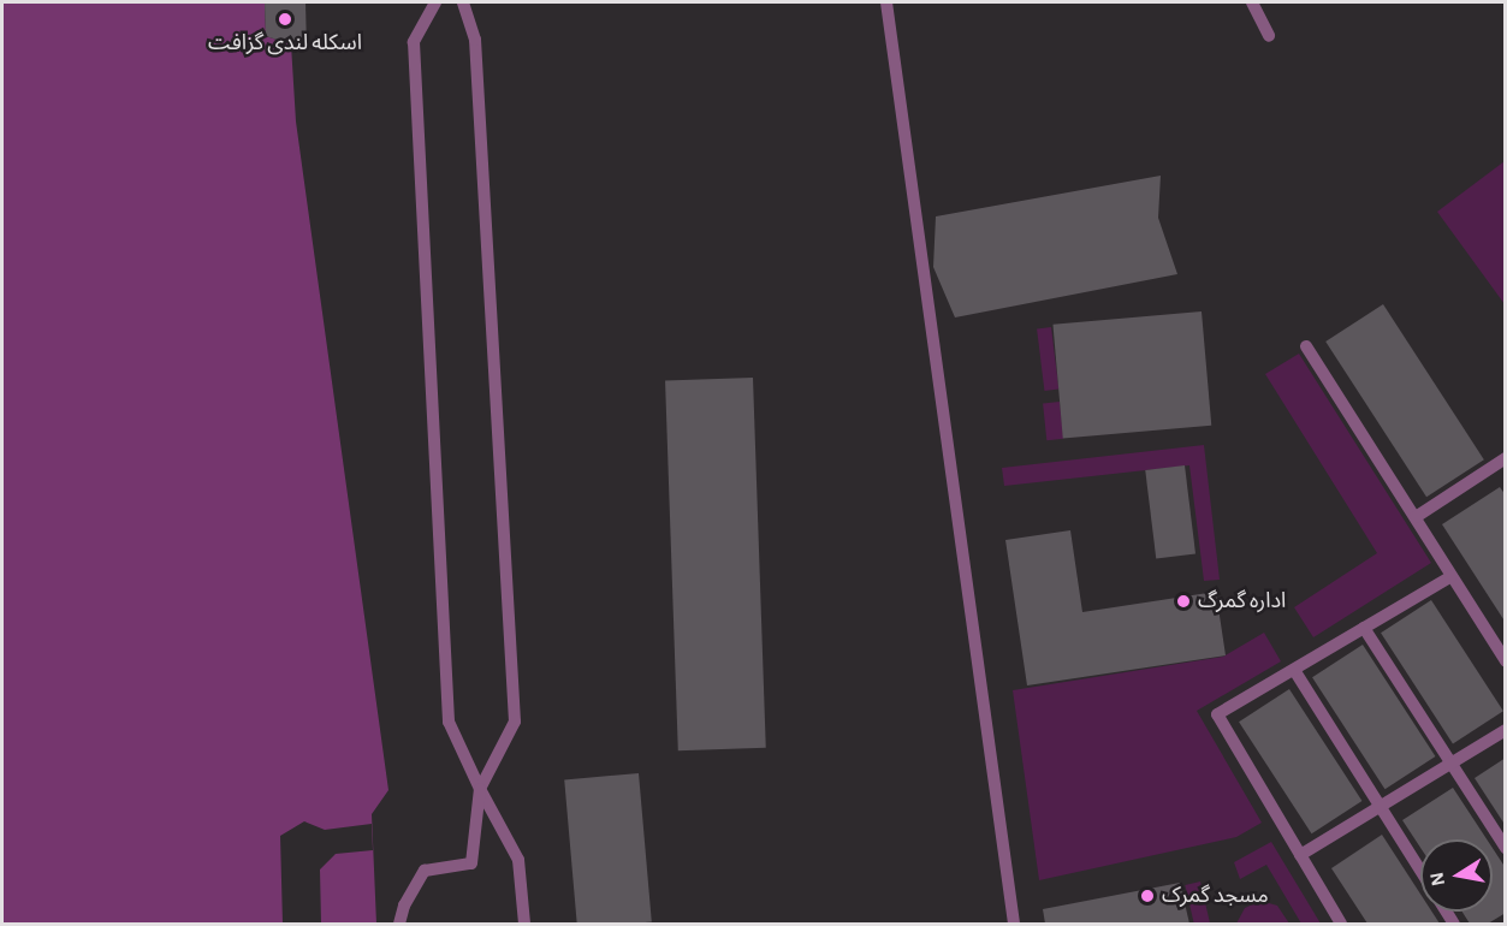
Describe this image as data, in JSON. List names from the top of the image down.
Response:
{
  "places": ["اسکله لندی گزافت", "اداره گمرگ", "مسجد گمرک"],
  "north": "left"
}
